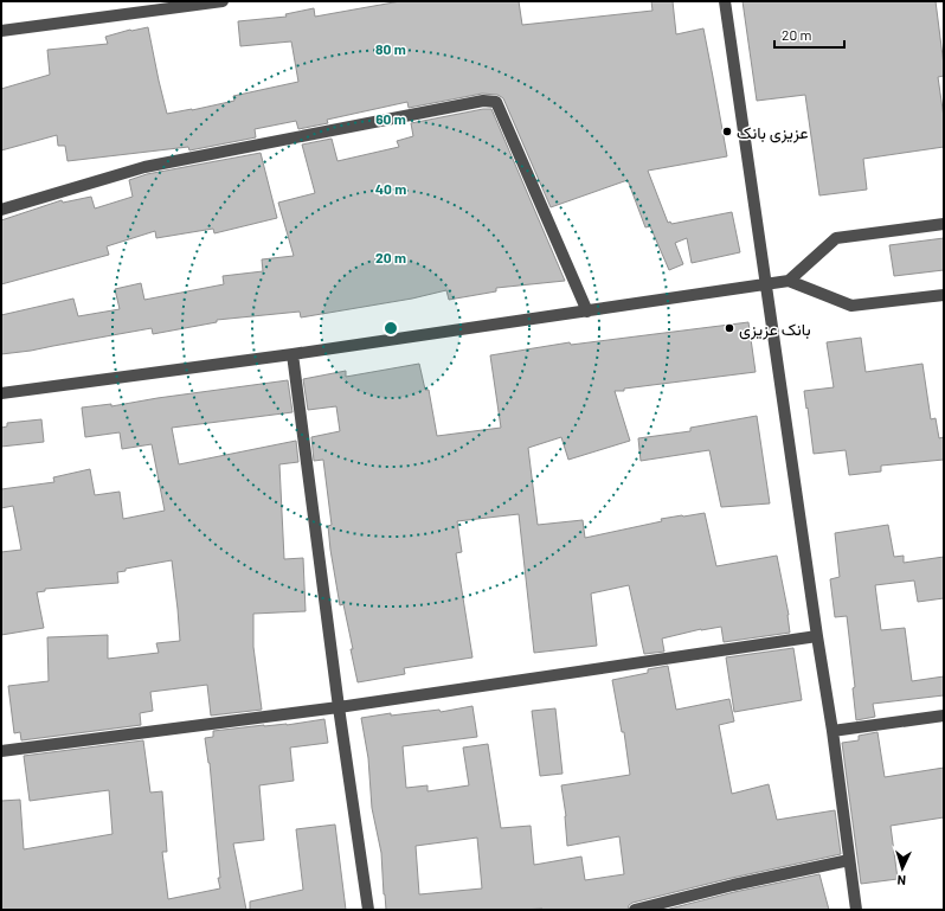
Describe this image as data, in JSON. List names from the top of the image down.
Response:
{
  "places": ["عزیزی بانک", "بانک عزیزی"],
  "scale_bar": "20 m",
  "north": "bottom",
  "rings": [
    "80 m",
    "60 m",
    "40 m",
    "20 m"
  ]
}
